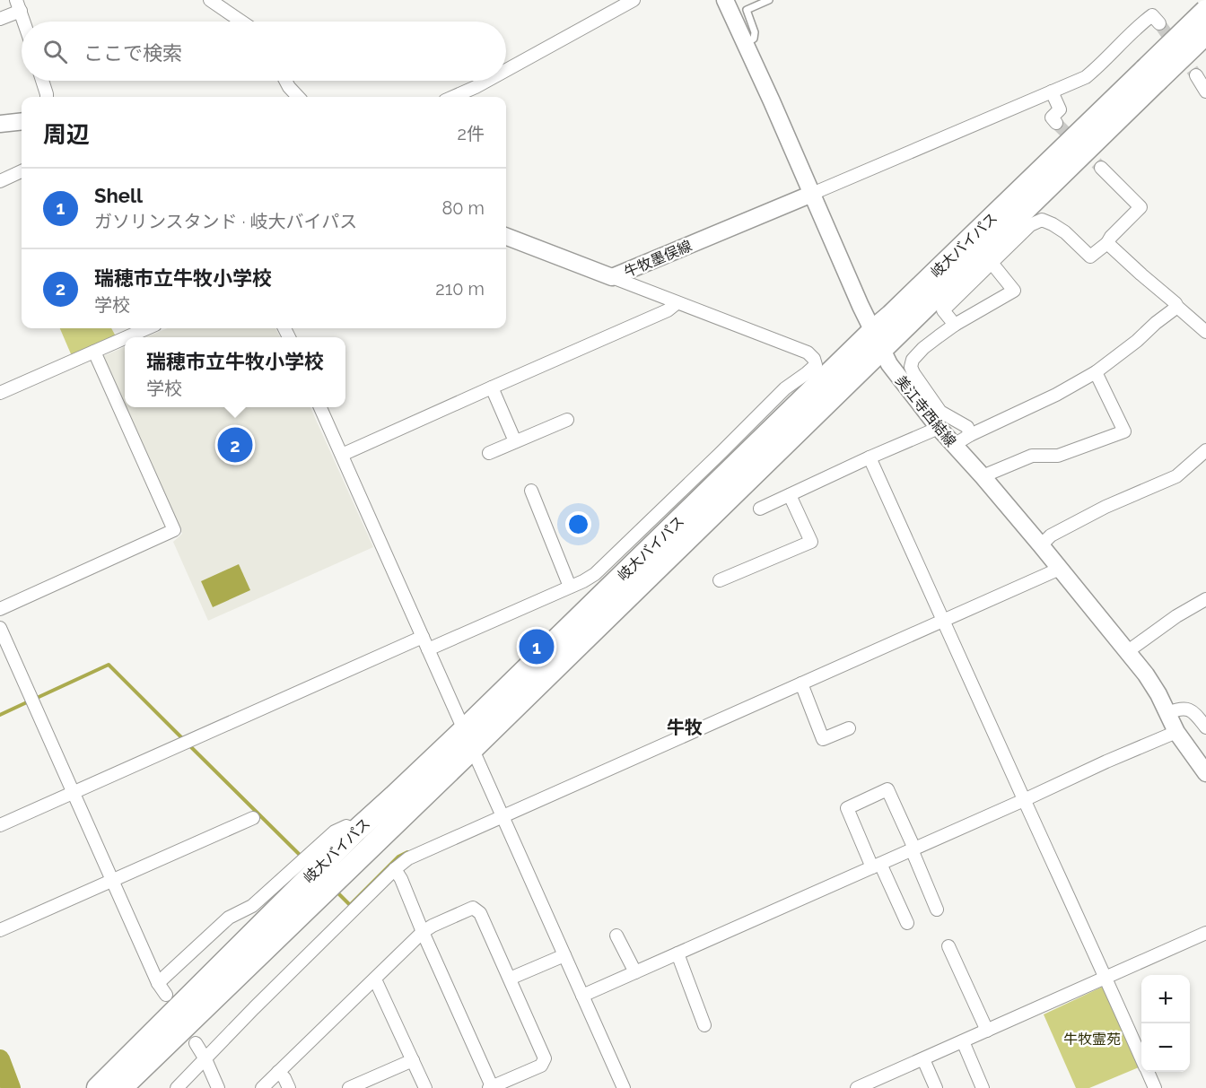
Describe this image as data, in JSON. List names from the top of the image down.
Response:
{
  "streets": {
    "highway": ["岐大バイパス"],
    "main road": ["牛牧墨俣線", "美江寺西結線"]
  },
  "crossings": [
    ["岐大バイパス", "美江寺西結線"],
    ["牛牧墨俣線", "美江寺西結線"]
  ],
  "districts": ["牛牧"],
  "parks": ["牛牧霊苑"],
  "page": {
    "search": "ここで検索",
    "heading": ["周辺", "2件"],
    "list": [
      {
        "mark": "1",
        "name": "Shell",
        "note": "ガソリンスタンド · 岐大バイパス",
        "value": "80 m"
      },
      {
        "mark": "2",
        "name": "瑞穂市立牛牧小学校",
        "note": "学校",
        "value": "210 m"
      }
    ],
    "popup": ["瑞穂市立牛牧小学校", "学校"],
    "pins": ["2", "1"],
    "map_buttons": ["+", "−"]
  }
}
